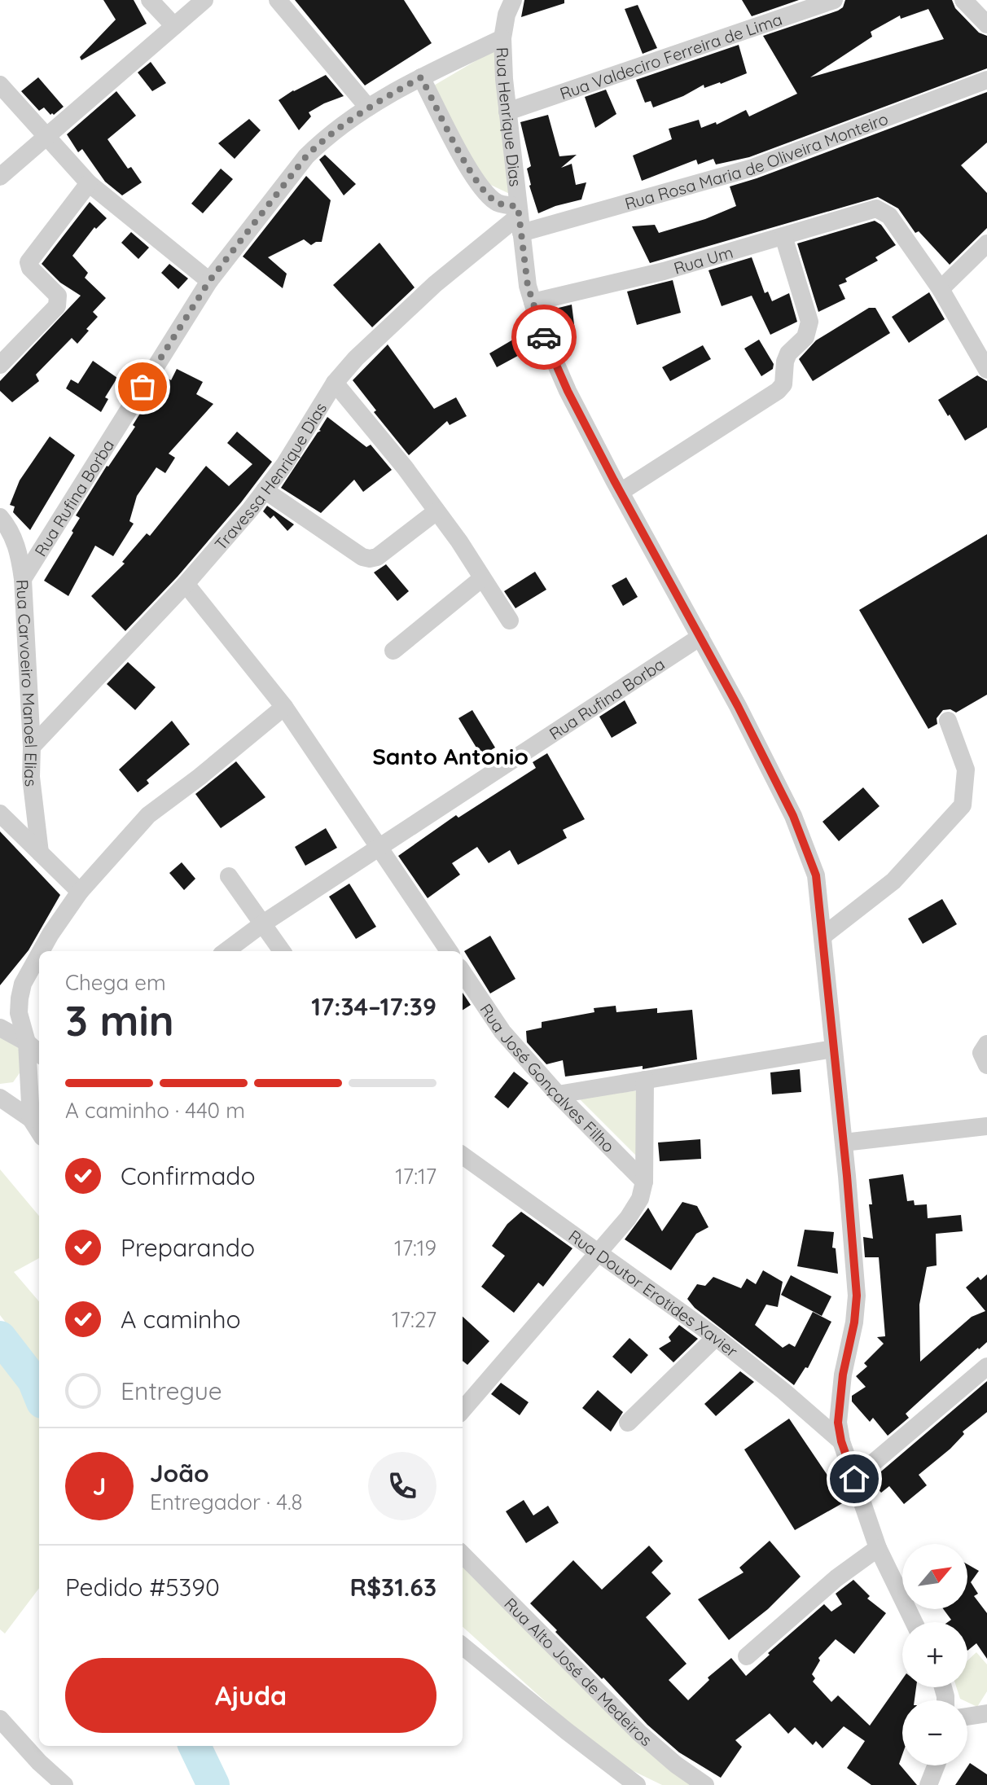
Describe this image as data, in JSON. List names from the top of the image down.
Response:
{
  "streets": {
    "street": [
      "Rua Valdeciro Ferreira de Lima",
      "Rua Henrique Dias",
      "Rua Rosa Maria de Oliveira Monteiro",
      "Rua Um",
      "Travessa Henrique Dias",
      "Rua Rufina Borba",
      "Rua Carvoeiro Manoel Elias",
      "Rua José Gonçalves Filho",
      "Rua Doutor Erotides Xavier",
      "Rua Alto José de Medeiros"
    ]
  },
  "crossings": [
    ["Rua Valdeciro Ferreira de Lima", "Rua Henrique Dias"],
    ["Rua Henrique Dias", "Rua Rosa Maria de Oliveira Monteiro"],
    ["Rua Henrique Dias", "Rua Um"],
    ["Rua Henrique Dias", "Travessa Henrique Dias"],
    ["Rua Henrique Dias", "Rua Rufina Borba"],
    ["Rua Henrique Dias", "Rua Doutor Erotides Xavier"],
    ["Rua Rosa Maria de Oliveira Monteiro", "Travessa Henrique Dias"],
    ["Travessa Henrique Dias", "Rua Carvoeiro Manoel Elias"],
    ["Rua Rufina Borba", "Rua Carvoeiro Manoel Elias"]
  ],
  "districts": ["Santo Antonio"],
  "north": "top right",
  "page": {
    "heading": ["3 min", "Chega em", "17:34–17:39"],
    "panel": [
      "João",
      "Entregador · 4.8",
      "Pedido #5390",
      "R$31.63"
    ],
    "bar": "A caminho · 440 m",
    "list": [
      ["Confirmado", "17:17"],
      ["Preparando", "17:19"],
      ["A caminho", "17:27"],
      "Entregue"
    ],
    "round": "J",
    "map_buttons": ["+", "−"],
    "buttons": "Ajuda"
  }
}
